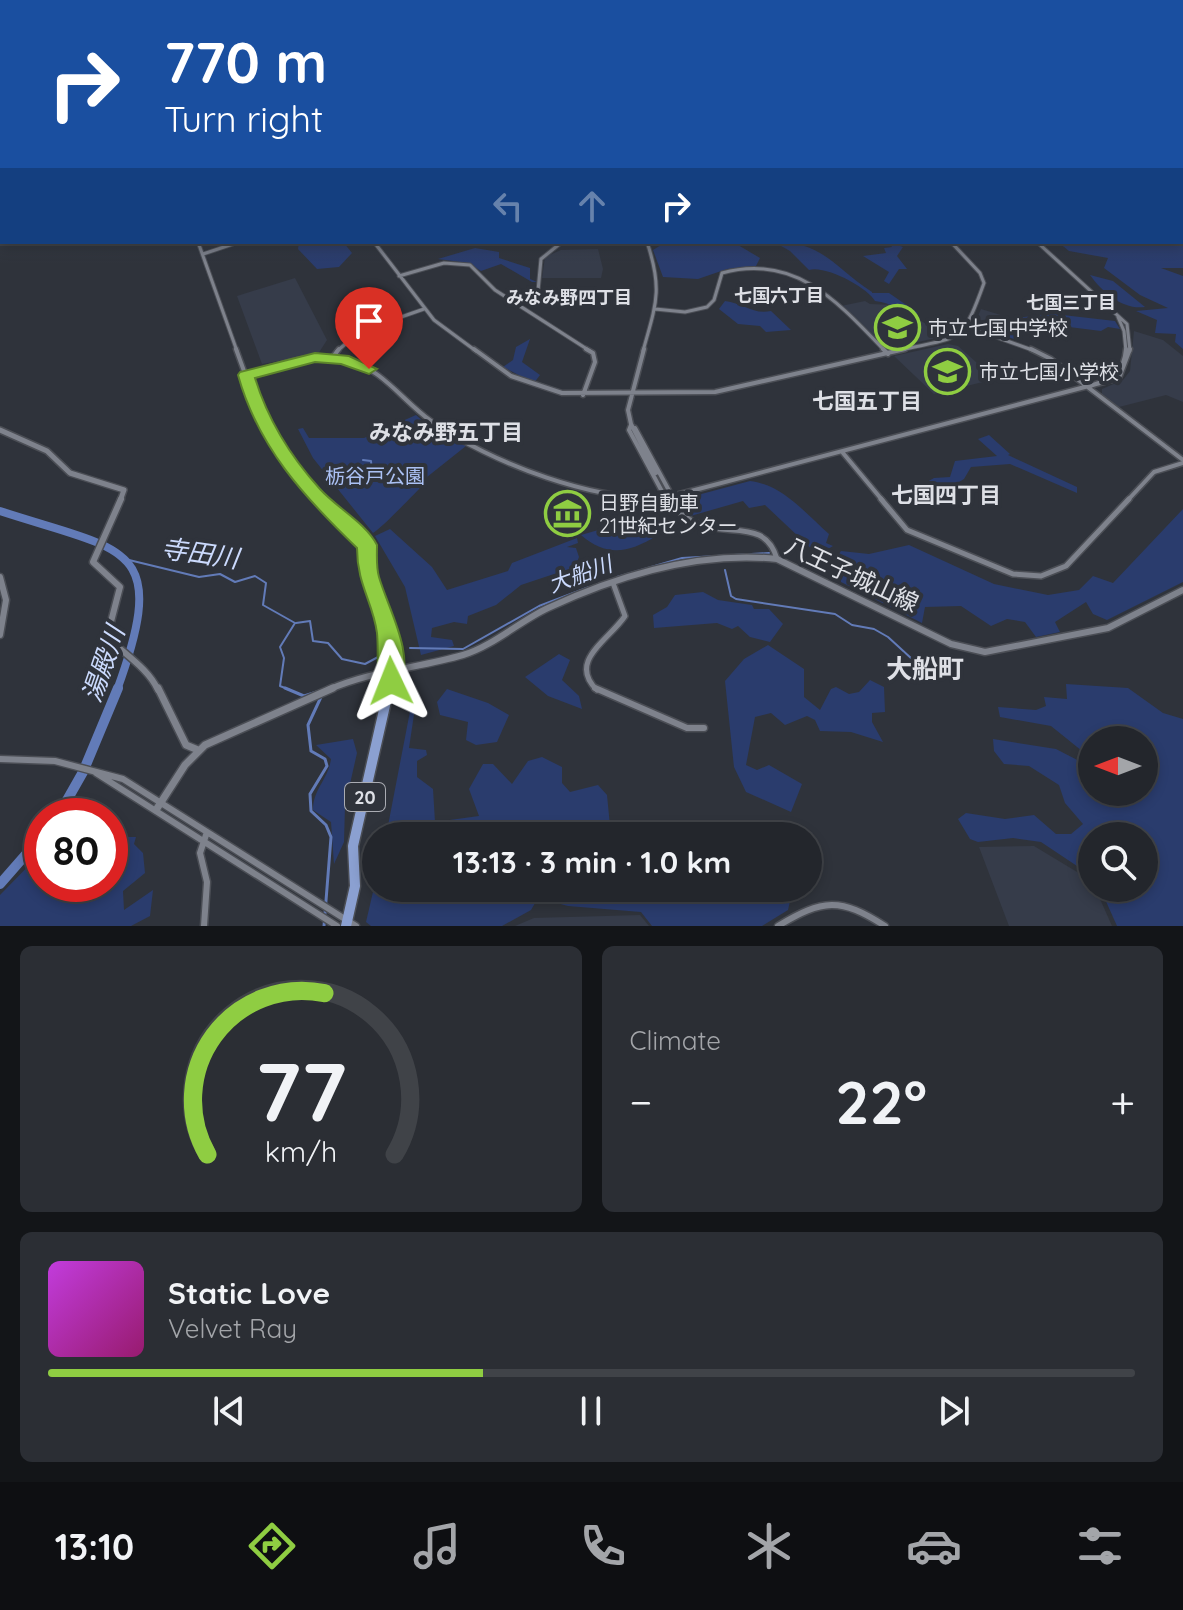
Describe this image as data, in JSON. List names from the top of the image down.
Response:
{
  "streets": {
    "highway": ["20"],
    "main road": ["八王子城山線"]
  },
  "crossings": [
    ["八王子城山線", "20"]
  ],
  "districts": [
    "七国六丁目",
    "みなみ野四丁目",
    "七国三丁目",
    "七国五丁目",
    "みなみ野五丁目",
    "七国四丁目",
    "大船町"
  ],
  "water": ["寺田川", "大船川", "湯殿川"],
  "parks": ["栃谷戸公園"],
  "places": {
    "school or university": ["市立七国中学校", "市立七国小学校"],
    "museum": ["日野自動車 21世紀センター"]
  },
  "north": "left",
  "page": {
    "turn": ["770 m", "Turn right"],
    "limit": "80",
    "trip": "13:13 · 3 min · 1.0 km",
    "tile": "Climate",
    "heat": ["−", "22°", "+"],
    "song": ["Static Love", "Velvet Ray"],
    "tabs": "13:10",
    "gauge": ["77", "km/h"]
  }
}
